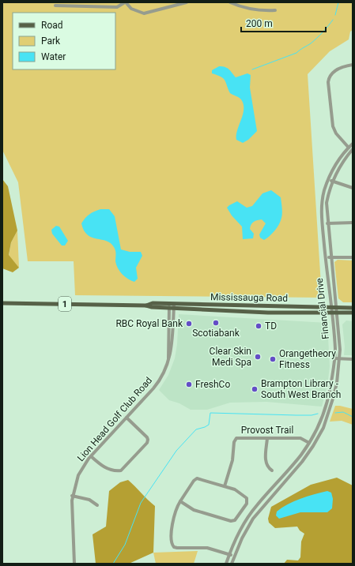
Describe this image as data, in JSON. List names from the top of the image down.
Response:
{
  "streets": {
    "main road": ["Mississauga Road", "1"],
    "street": ["Financial Drive", "Lion Head Golf Club Road", "Provost Trail"]
  },
  "crossings": [
    ["Mississauga Road", "Financial Drive"],
    ["Mississauga Road", "Lion Head Golf Club Road"],
    ["Financial Drive", "Provost Trail"]
  ],
  "places": [
    "Scotiabank",
    "RBC Royal Bank",
    "TD",
    "Clear Skin Medi Spa",
    "Orangetheory Fitness",
    "FreshCo",
    "Brampton Library - South West Branch"
  ],
  "legend": ["Road", "Park", "Water"],
  "scale_bar": "200 m"
}
